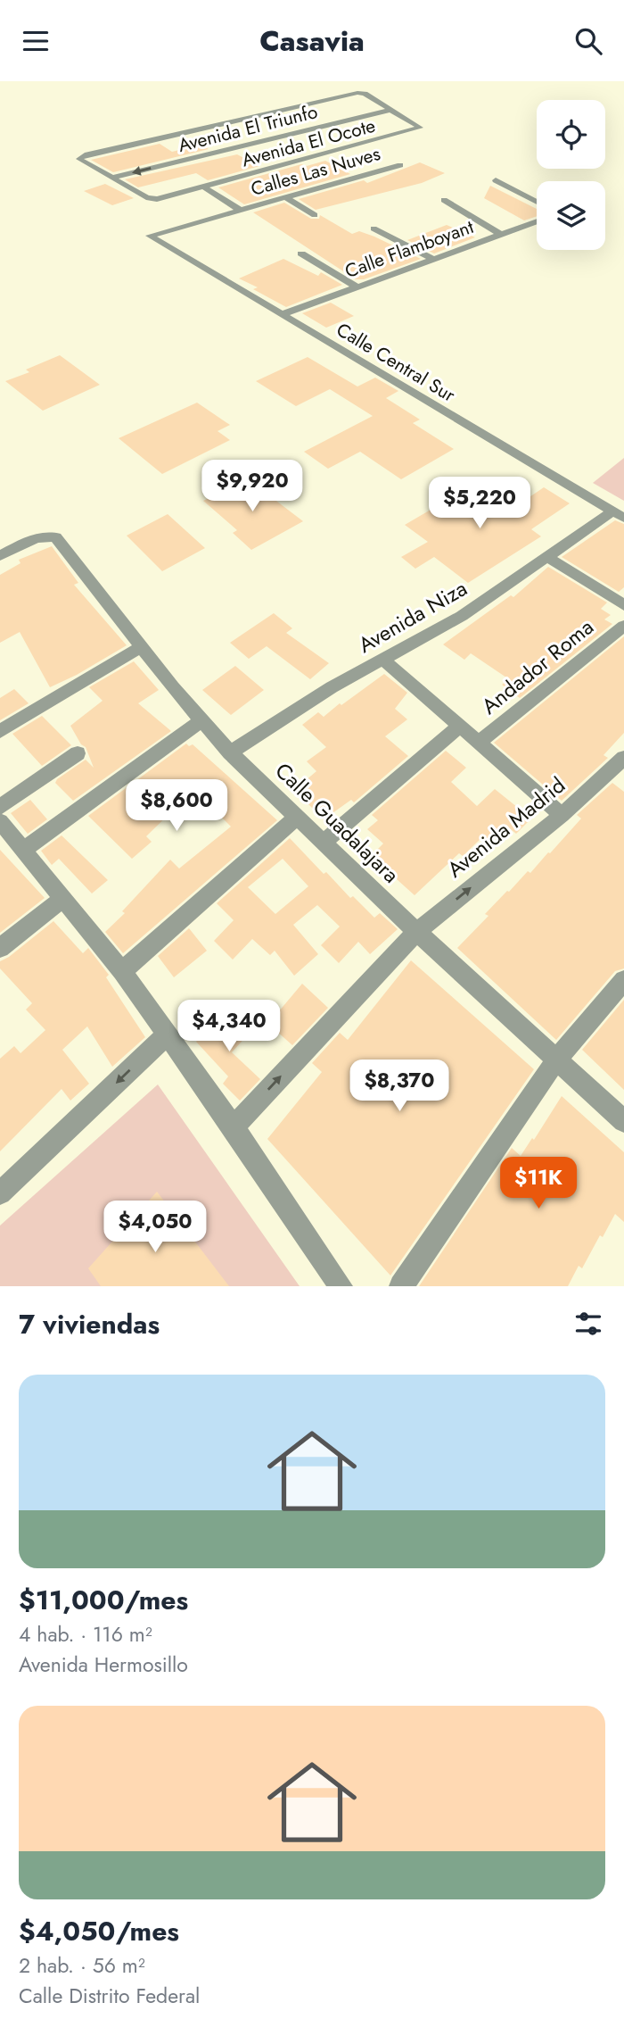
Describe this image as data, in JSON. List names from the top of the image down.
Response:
{
  "streets": {
    "street": [
      "Avenida El Triunfo",
      "Avenida El Ocote",
      "Calles Las Nuves",
      "Calle Flamboyant",
      "Calle Central Sur",
      "Avenida Niza",
      "Andador Roma",
      "Calle Guadalajara",
      "Avenida Madrid"
    ]
  },
  "crossings": [
    ["Avenida El Triunfo", "Avenida El Ocote"],
    ["Calles Las Nuves", "Calle Central Sur"],
    ["Calle Flamboyant", "Calle Central Sur"],
    ["Calle Central Sur", "Avenida Niza"],
    ["Avenida Niza", "Calle Guadalajara"],
    ["Andador Roma", "Calle Guadalajara"],
    ["Calle Guadalajara", "Avenida Madrid"]
  ],
  "one_way": ["Avenida El Triunfo", "Avenida Madrid"],
  "page": {
    "header": "Casavia",
    "price": [
      "$9,920",
      "$5,220",
      "$8,600",
      "$4,340",
      "$8,370",
      "$11K",
      "$4,050"
    ],
    "heading": "7 viviendas",
    "list": [
      {
        "name": "$11,000/mes",
        "note": "4 hab. · 116 m² · Avenida Hermosillo"
      },
      {
        "name": "$4,050/mes",
        "note": "2 hab. · 56 m² · Calle Distrito Federal"
      }
    ]
  }
}
